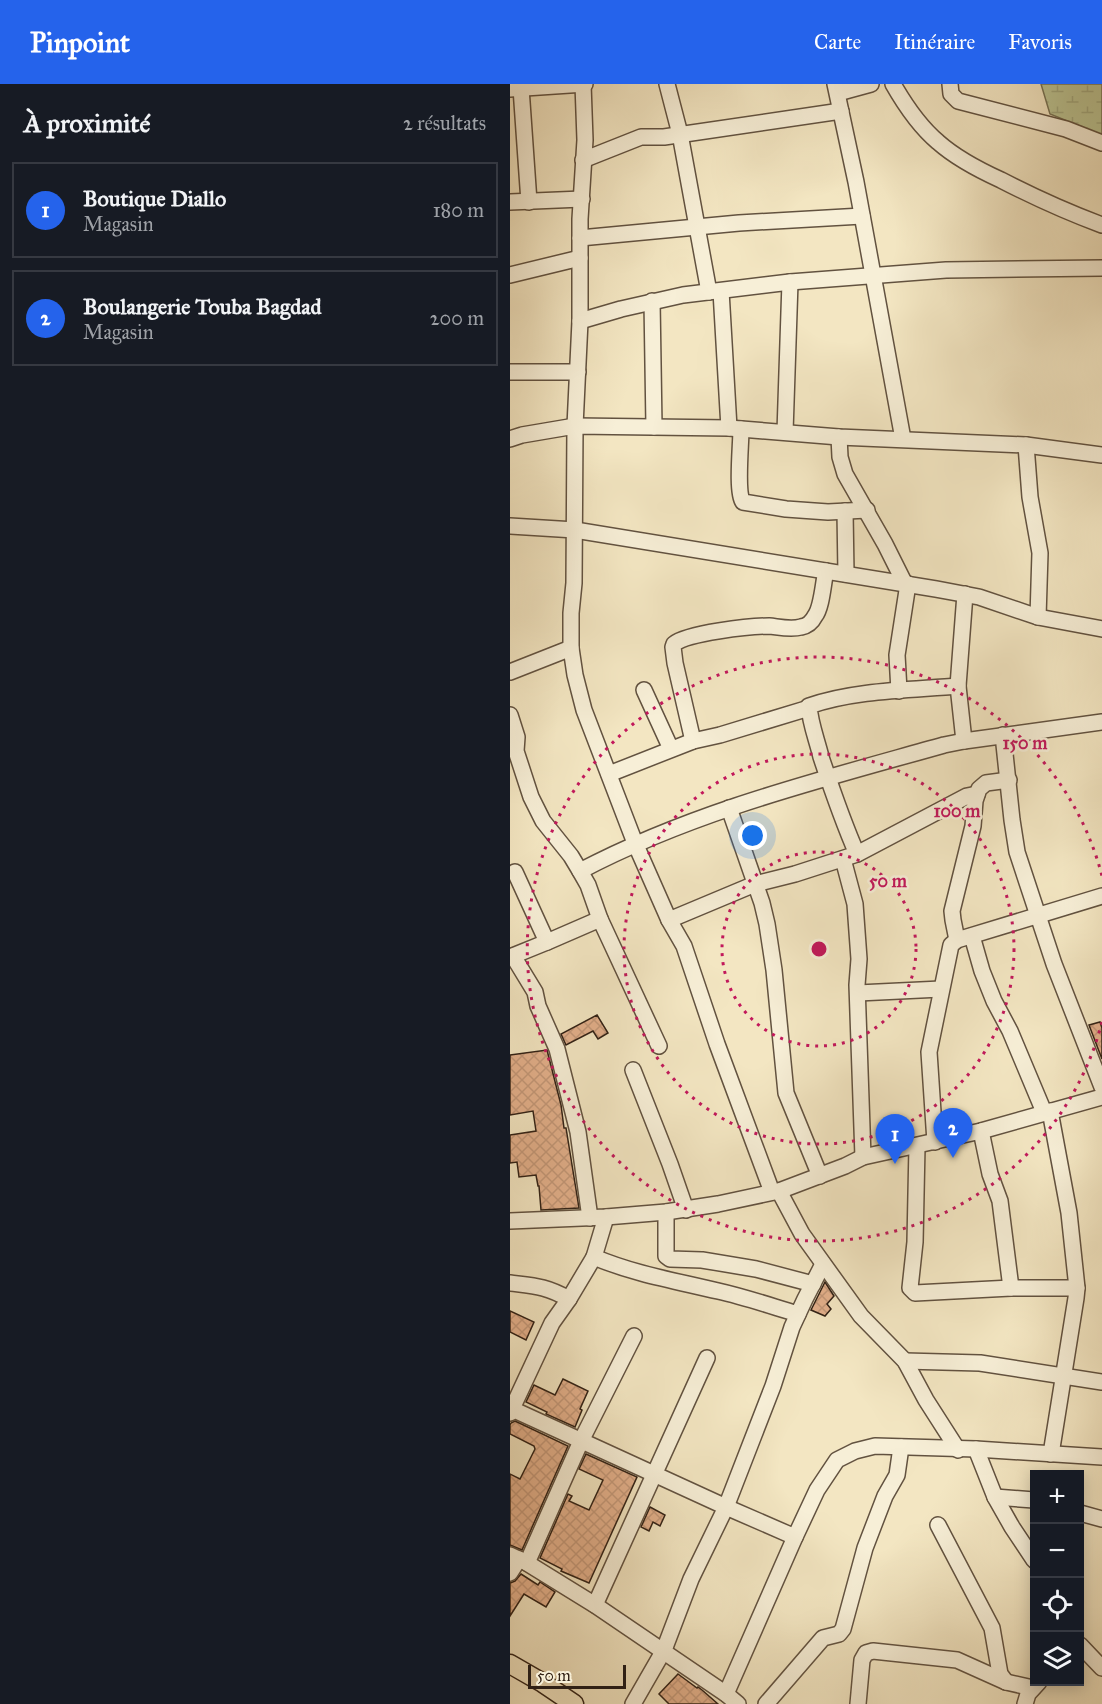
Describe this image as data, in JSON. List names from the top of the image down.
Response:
{
  "scale_bar": "50 m",
  "page": {
    "header": "Pinpoint",
    "nav": ["Carte", "Itinéraire", "Favoris"],
    "heading": ["À proximité", "2 résultats"],
    "list": [
      {
        "mark": "1",
        "name": "Boutique Diallo",
        "note": "Magasin",
        "value": "180 m"
      },
      {
        "mark": "2",
        "name": "Boulangerie Touba Bagdad",
        "note": "Magasin",
        "value": "200 m"
      }
    ],
    "pins": ["2", "1"],
    "map_buttons": ["+", "−"],
    "scale": "50 m"
  },
  "rings": ["150 m", "100 m", "50 m"]
}
